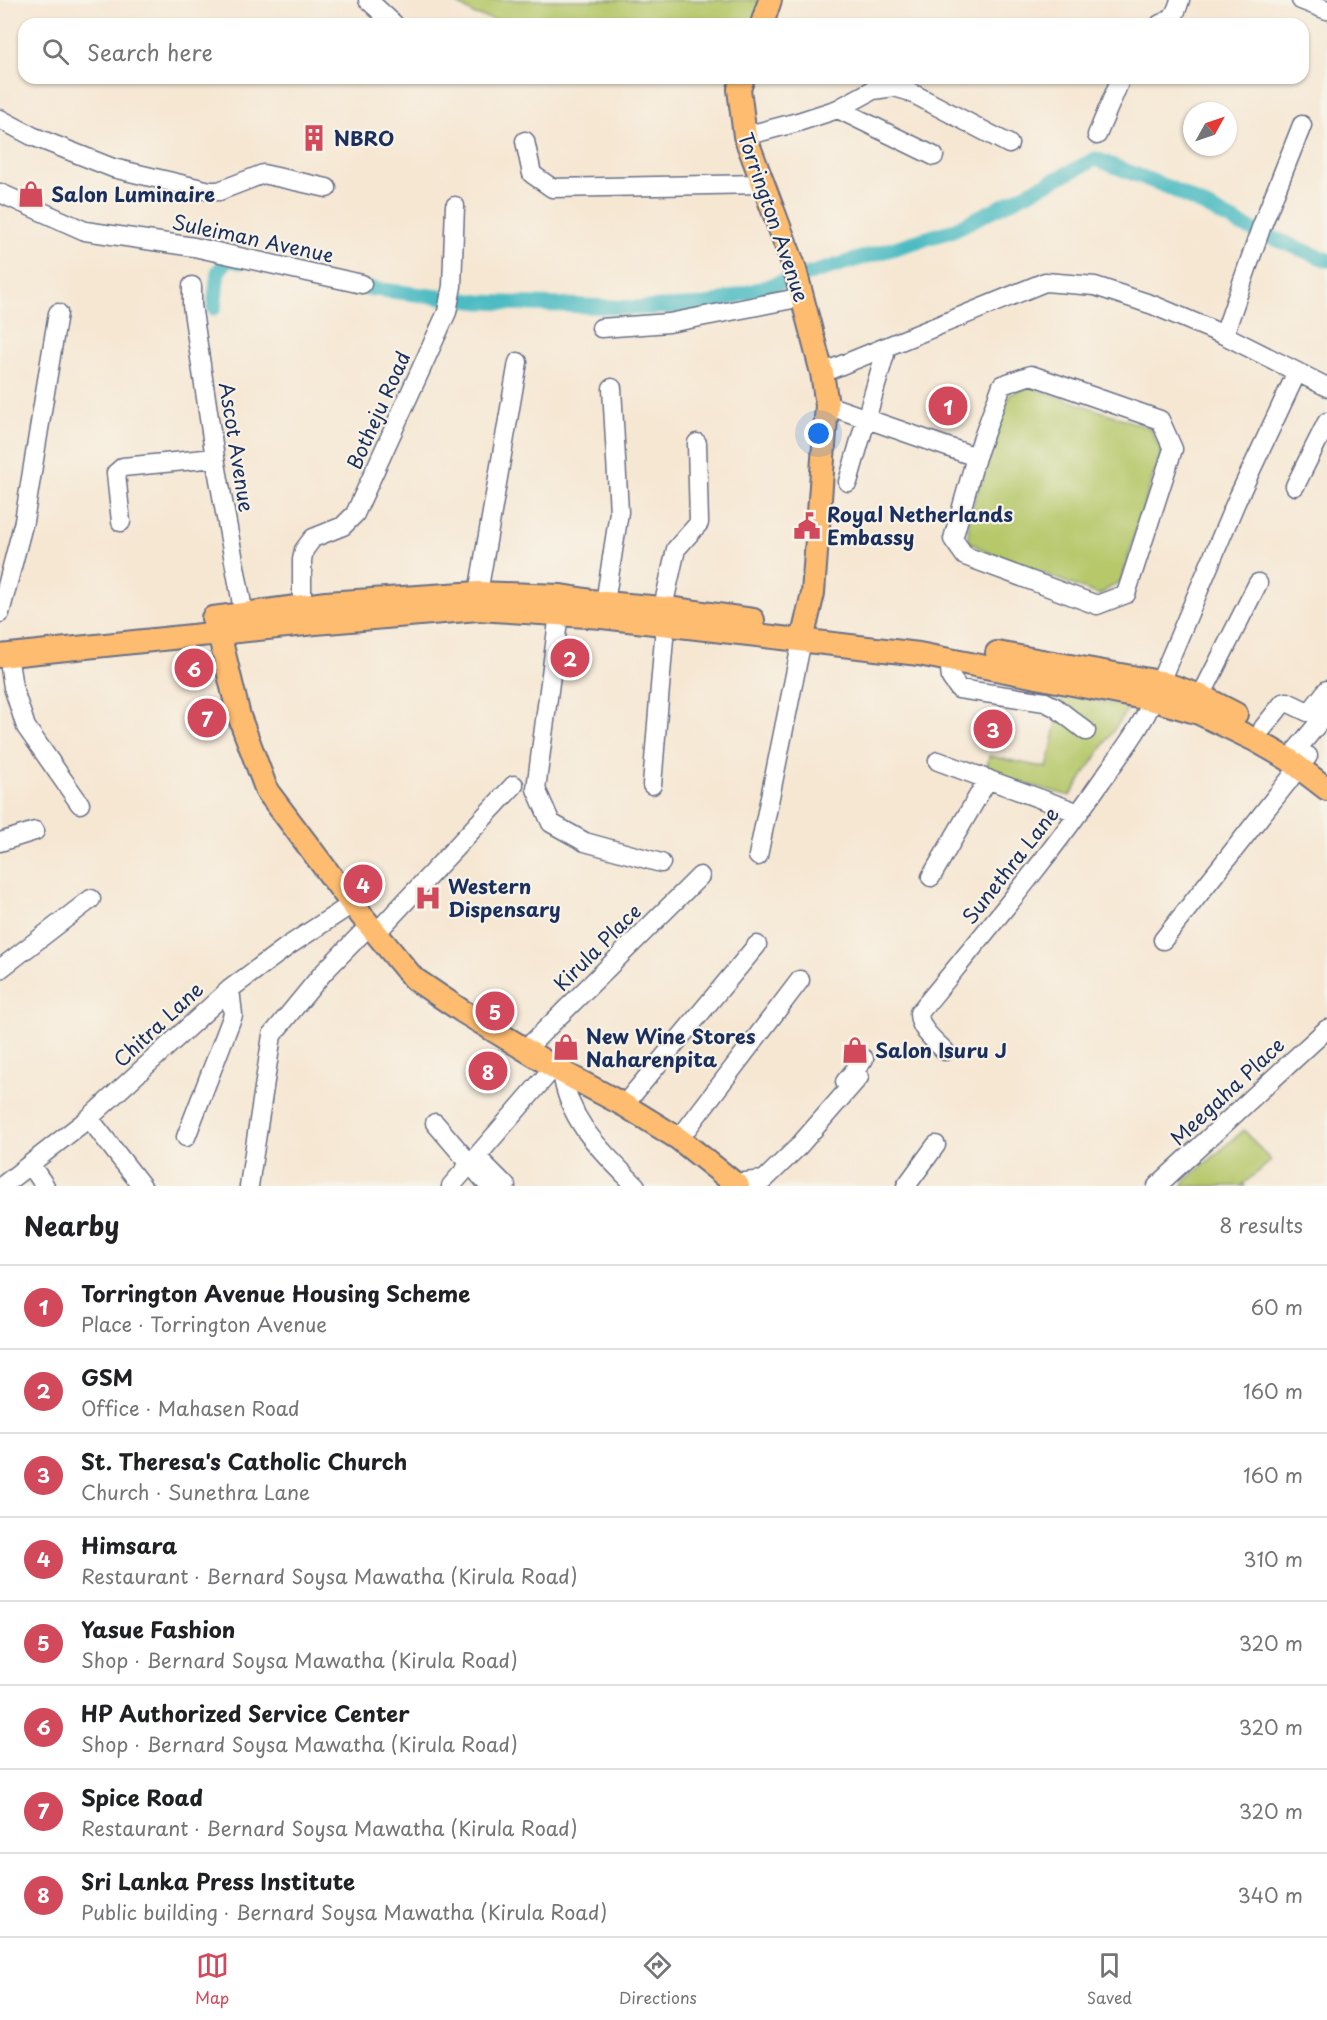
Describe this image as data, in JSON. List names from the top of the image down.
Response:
{
  "streets": {
    "main road": ["Torrington Avenue"],
    "street": [
      "Suleiman Avenue",
      "Botheju Road",
      "Ascot Avenue",
      "Sunethra Lane",
      "Kirula Place",
      "Chitra Lane",
      "Meegaha Place"
    ]
  },
  "places": {
    "building": ["NBRO"],
    "shop": ["Salon Luminaire", "New Wine Stores Naharenpita", "Salon Isuru J"],
    "public building": ["Royal Netherlands Embassy"],
    "hospital": ["Western Dispensary"]
  },
  "north": "top right",
  "page": {
    "search": "Search here",
    "pins": [
      "1",
      "2",
      "6",
      "7",
      "3",
      "4",
      "5",
      "8"
    ],
    "heading": ["Nearby", "8 results"],
    "list": [
      {
        "mark": "1",
        "name": "Torrington Avenue Housing Scheme",
        "note": "Place · Torrington Avenue",
        "value": "60 m"
      },
      {
        "mark": "2",
        "name": "GSM",
        "note": "Office · Mahasen Road",
        "value": "160 m"
      },
      {
        "mark": "3",
        "name": "St. Theresa's Catholic Church",
        "note": "Church · Sunethra Lane",
        "value": "160 m"
      },
      {
        "mark": "4",
        "name": "Himsara",
        "note": "Restaurant · Bernard Soysa Mawatha (Kirula Road)",
        "value": "310 m"
      },
      {
        "mark": "5",
        "name": "Yasue Fashion",
        "note": "Shop · Bernard Soysa Mawatha (Kirula Road)",
        "value": "320 m"
      },
      {
        "mark": "6",
        "name": "HP Authorized Service Center",
        "note": "Shop · Bernard Soysa Mawatha (Kirula Road)",
        "value": "320 m"
      },
      {
        "mark": "7",
        "name": "Spice Road",
        "note": "Restaurant · Bernard Soysa Mawatha (Kirula Road)",
        "value": "320 m"
      },
      {
        "mark": "8",
        "name": "Sri Lanka Press Institute",
        "note": "Public building · Bernard Soysa Mawatha (Kirula Road)",
        "value": "340 m"
      }
    ],
    "nav": ["Map", "Directions", "Saved"]
  }
}
